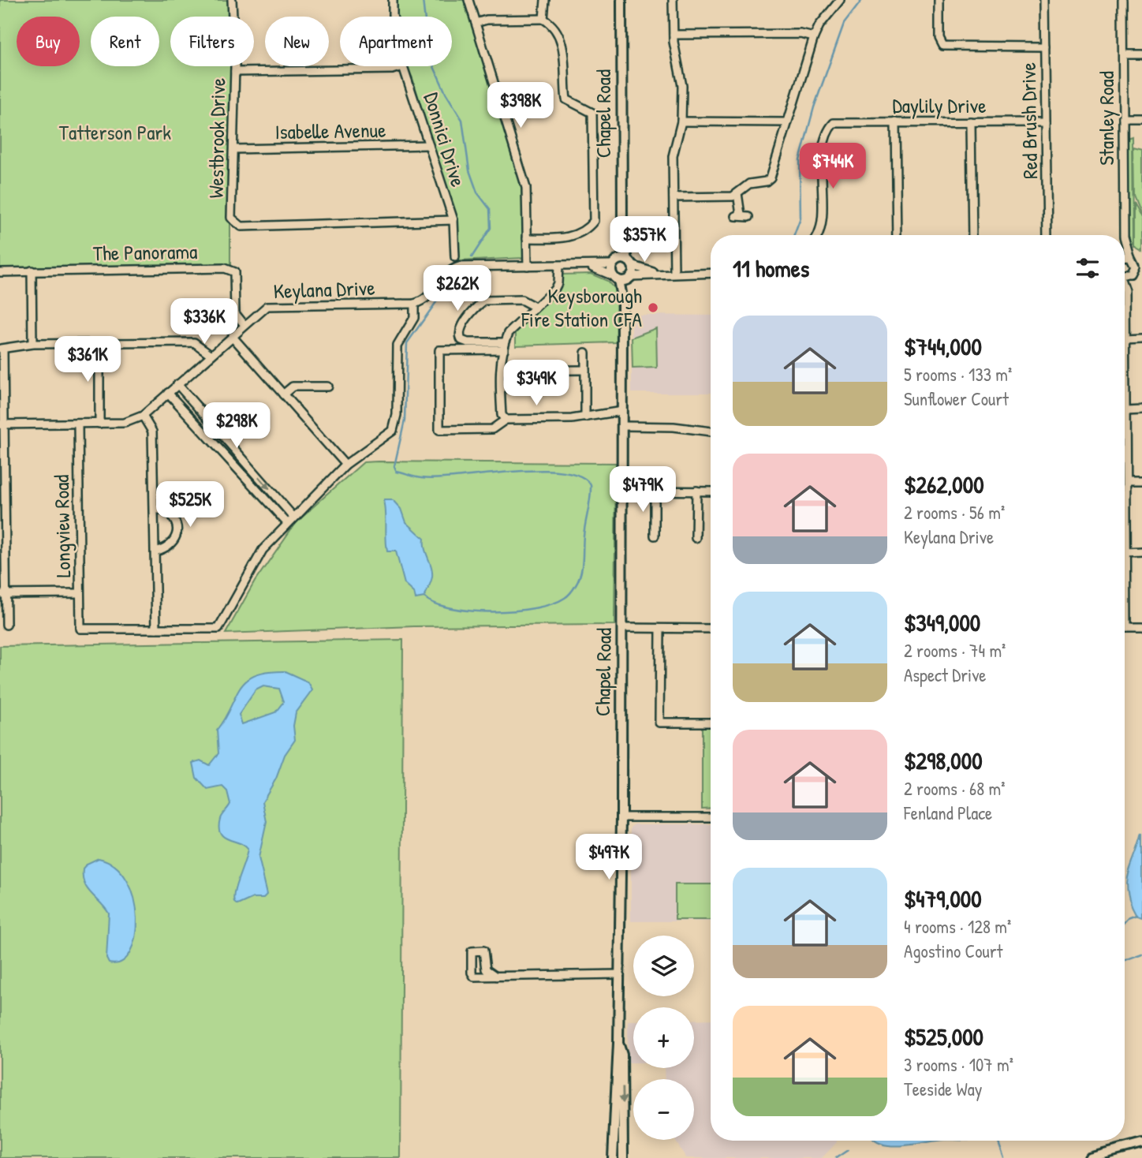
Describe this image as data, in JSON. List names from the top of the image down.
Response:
{
  "streets": {
    "main road": ["Chapel Road"],
    "street": [
      "Daylily Drive",
      "Stanley Road",
      "Red Brush Drive",
      "Isabelle Avenue",
      "Westbrook Drive",
      "Donnici Drive",
      "The Panorama",
      "Keylana Drive",
      "Longview Road"
    ]
  },
  "crossings": [
    ["Daylily Drive", "Red Brush Drive"],
    ["Isabelle Avenue", "Westbrook Drive"],
    ["Isabelle Avenue", "Donnici Drive"],
    ["Westbrook Drive", "Donnici Drive"],
    ["The Panorama", "Keylana Drive"],
    ["Keylana Drive", "Longview Road"]
  ],
  "parks": ["Tatterson Park"],
  "places": ["Keysborough Fire Station CFA"],
  "page": {
    "chip": [
      "Buy",
      "Rent",
      "Filters",
      "New",
      "Apartment"
    ],
    "price": [
      "$398K",
      "$744K",
      "$357K",
      "$262K",
      "$336K",
      "$361K",
      "$349K",
      "$298K",
      "$479K",
      "$525K",
      "$497K"
    ],
    "heading": "11 homes",
    "list": [
      {
        "name": "$744,000",
        "note": "5 rooms · 133 m² · Sunflower Court"
      },
      {
        "name": "$262,000",
        "note": "2 rooms · 56 m² · Keylana Drive"
      },
      {
        "name": "$349,000",
        "note": "2 rooms · 74 m² · Aspect Drive"
      },
      {
        "name": "$298,000",
        "note": "2 rooms · 68 m² · Fenland Place"
      },
      {
        "name": "$479,000",
        "note": "4 rooms · 128 m² · Agostino Court"
      },
      {
        "name": "$525,000",
        "note": "3 rooms · 107 m² · Teeside Way"
      }
    ],
    "map_buttons": ["+", "−"]
  }
}
